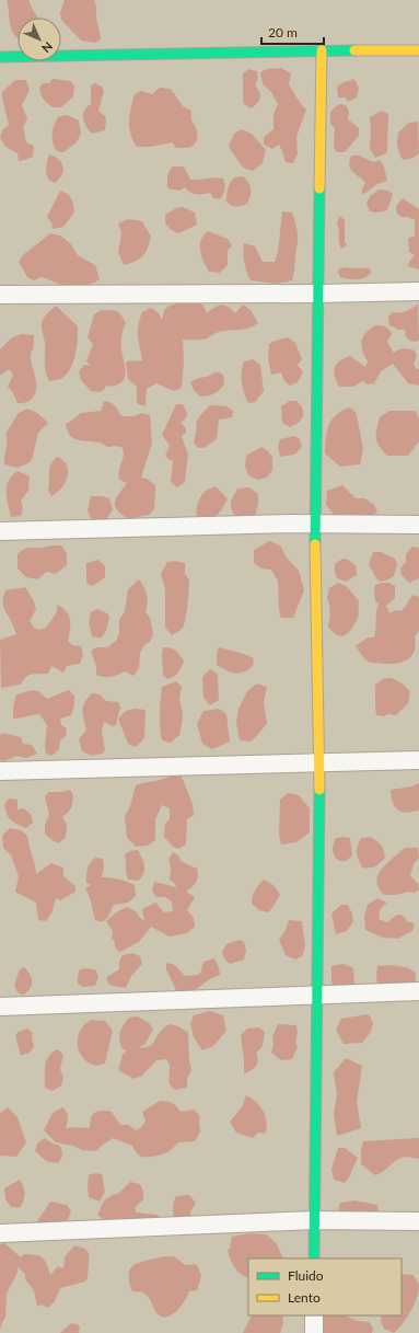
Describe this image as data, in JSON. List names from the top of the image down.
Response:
{
  "legend": ["Fluido", "Lento"],
  "scale_bar": "20 m",
  "north": "bottom right"
}
